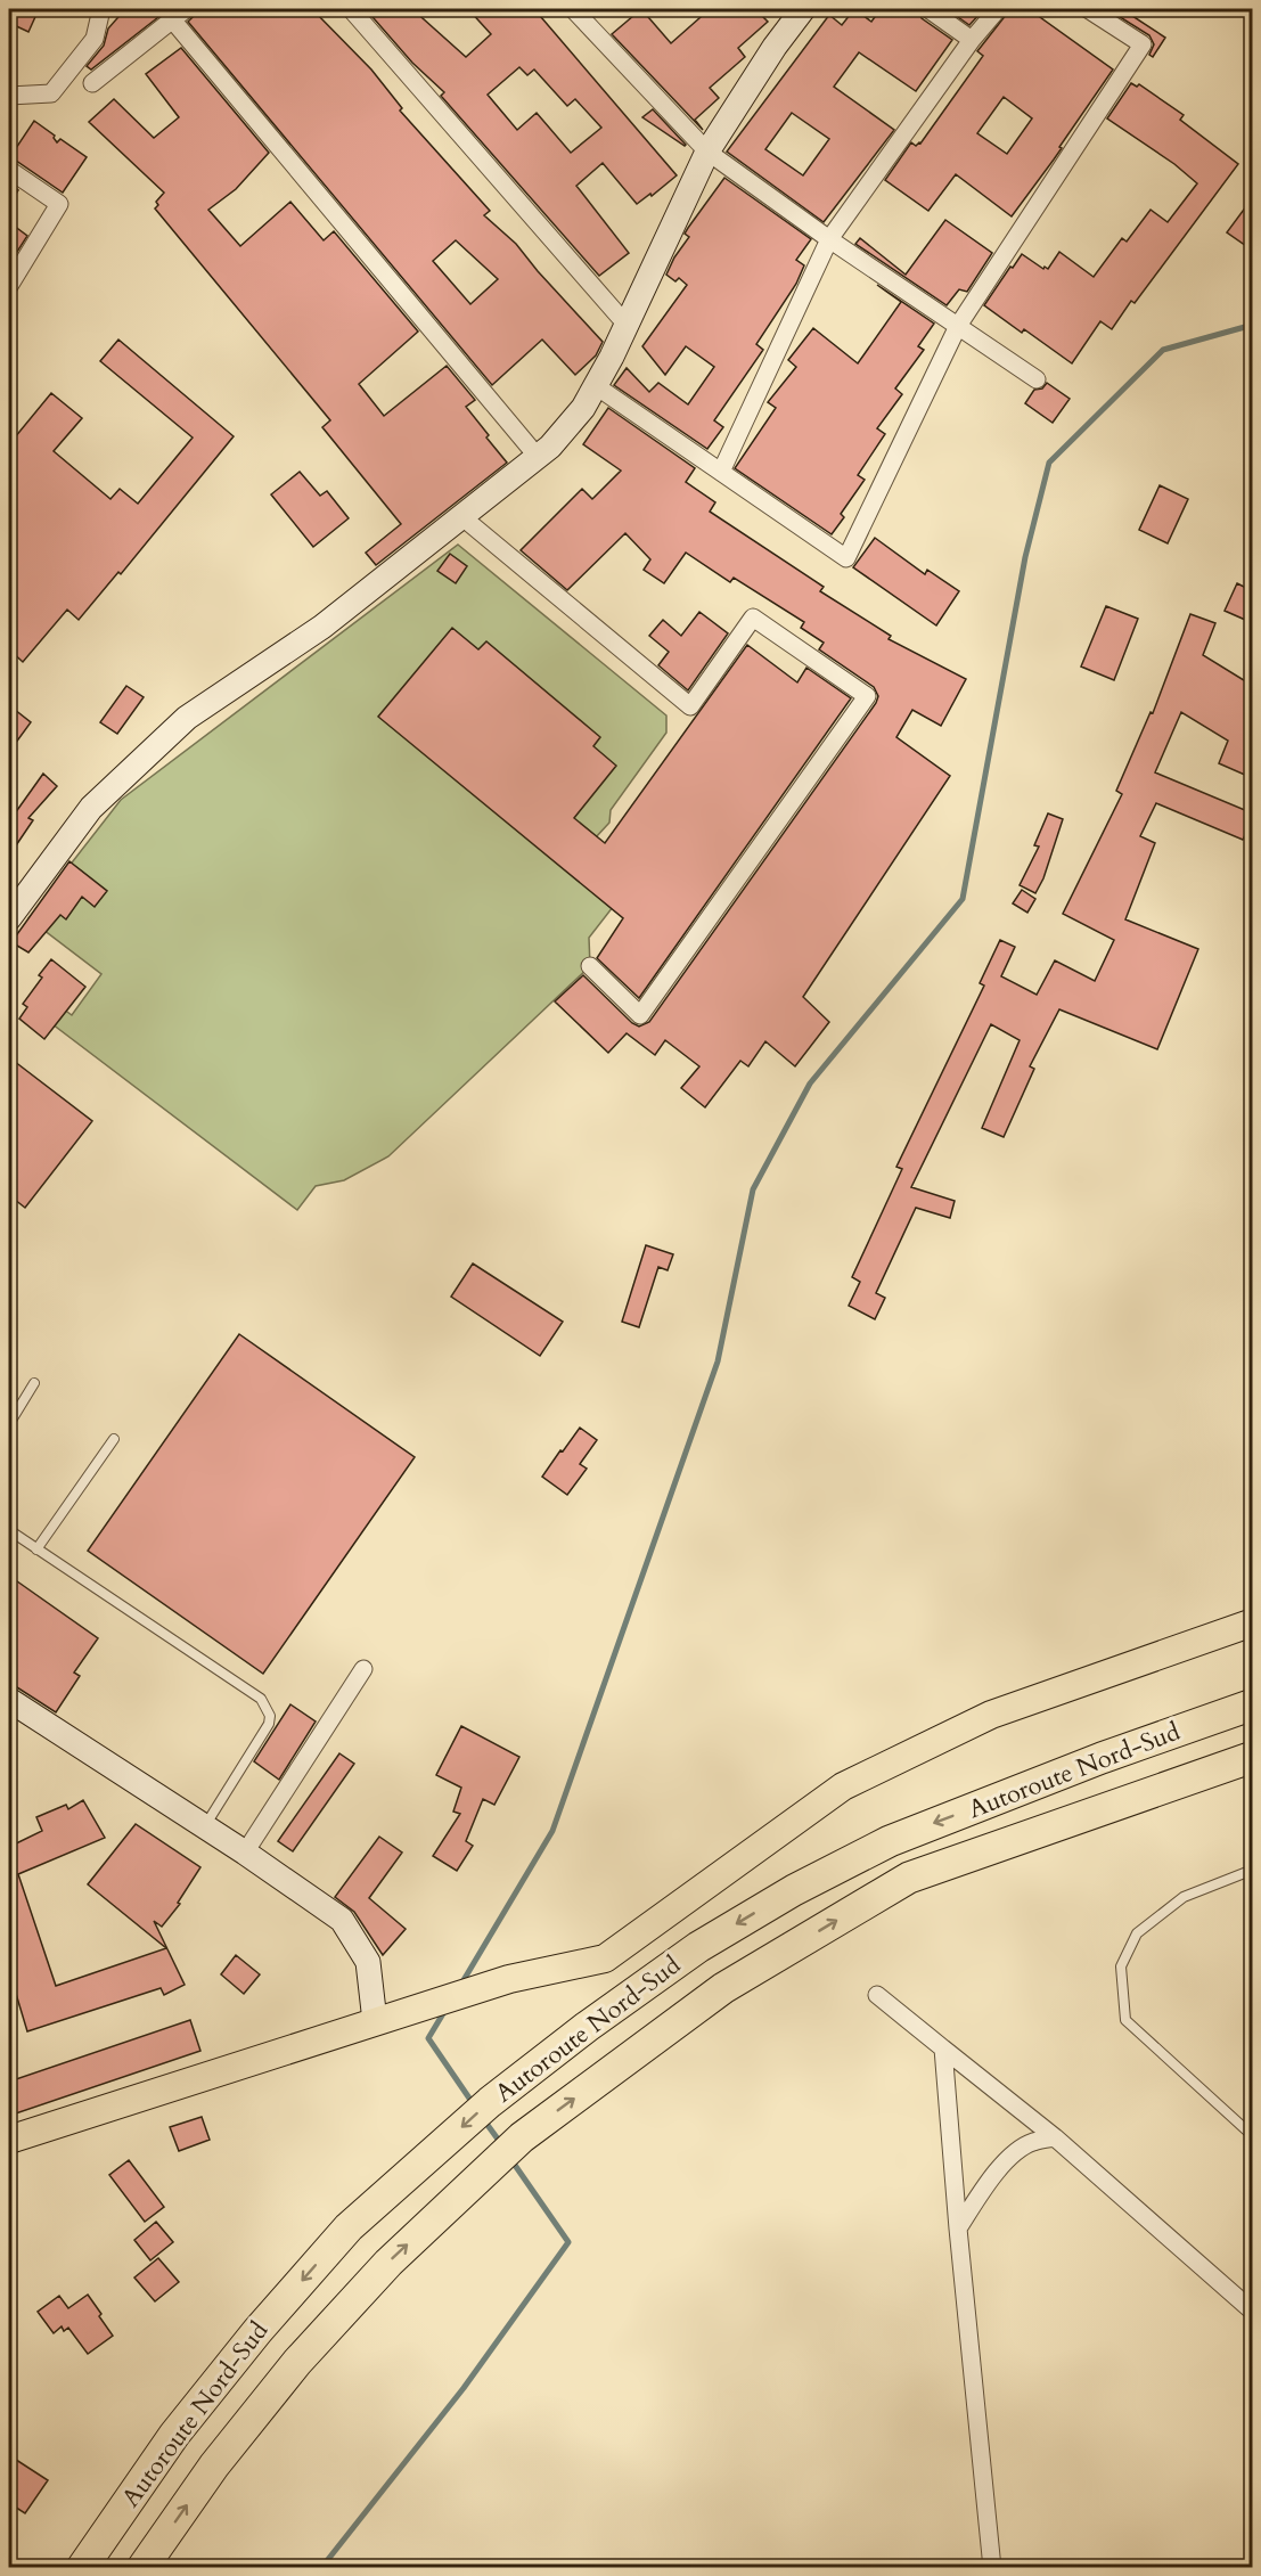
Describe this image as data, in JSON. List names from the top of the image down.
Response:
{
  "streets": {
    "highway": ["Autoroute Nord-Sud"]
  }
}
